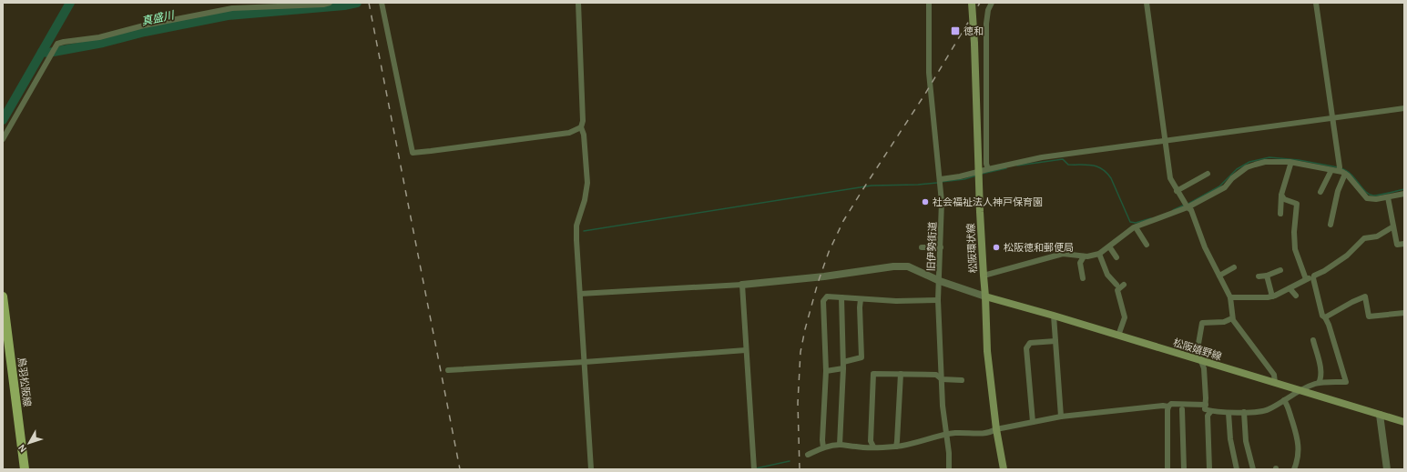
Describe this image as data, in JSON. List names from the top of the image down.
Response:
{
  "streets": {
    "main road": ["松阪環状線", "松阪嬉野線", "鳥羽松阪線"],
    "street": ["旧伊勢街道"]
  },
  "crossings": [
    ["松阪環状線", "松阪嬉野線"]
  ],
  "water": ["真盛川"],
  "places": {
    "transit": ["徳和"],
    "other": ["社会福祉法人神戸保育園", "松阪徳和郵便局"]
  },
  "north": "bottom left"
}
